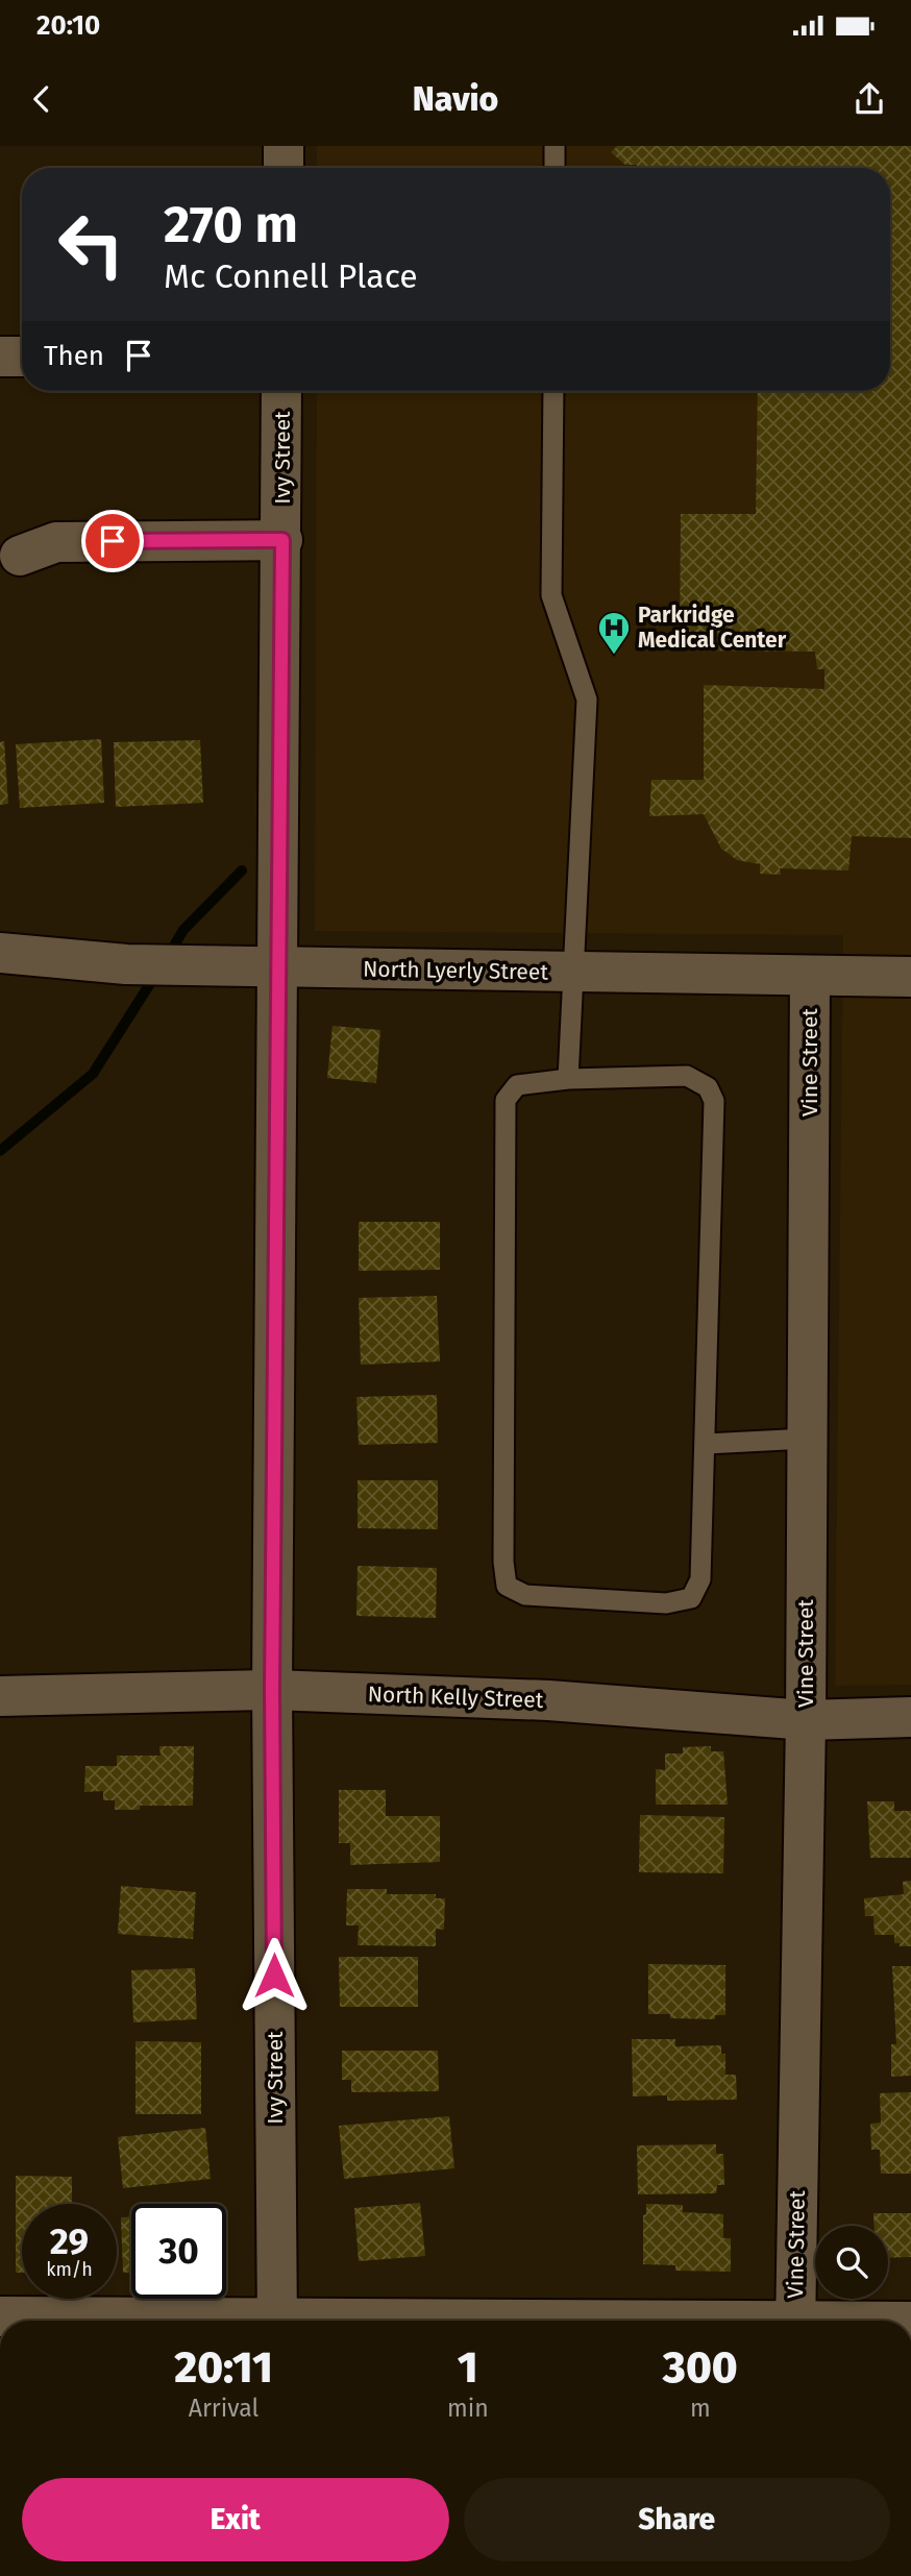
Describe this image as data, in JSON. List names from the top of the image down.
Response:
{
  "streets": {
    "street": [
      "Ivy Street",
      "North Lyerly Street",
      "Vine Street",
      "North Kelly Street"
    ]
  },
  "crossings": [
    ["Ivy Street", "North Lyerly Street"],
    ["Ivy Street", "North Kelly Street"],
    ["North Lyerly Street", "Vine Street"],
    ["Vine Street", "North Kelly Street"]
  ],
  "places": {
    "hospital": ["Parkridge Medical Center"]
  },
  "page": {
    "status": "20:10",
    "header": "Navio",
    "turn": ["270 m", "Mc Connell Place"],
    "then": "Then",
    "speed": "29 km/h",
    "limit": "30",
    "eta": [
      "20:11",
      "Arrival",
      "1",
      "min",
      "300",
      "m"
    ],
    "buttons": ["Exit", "Share"]
  }
}
